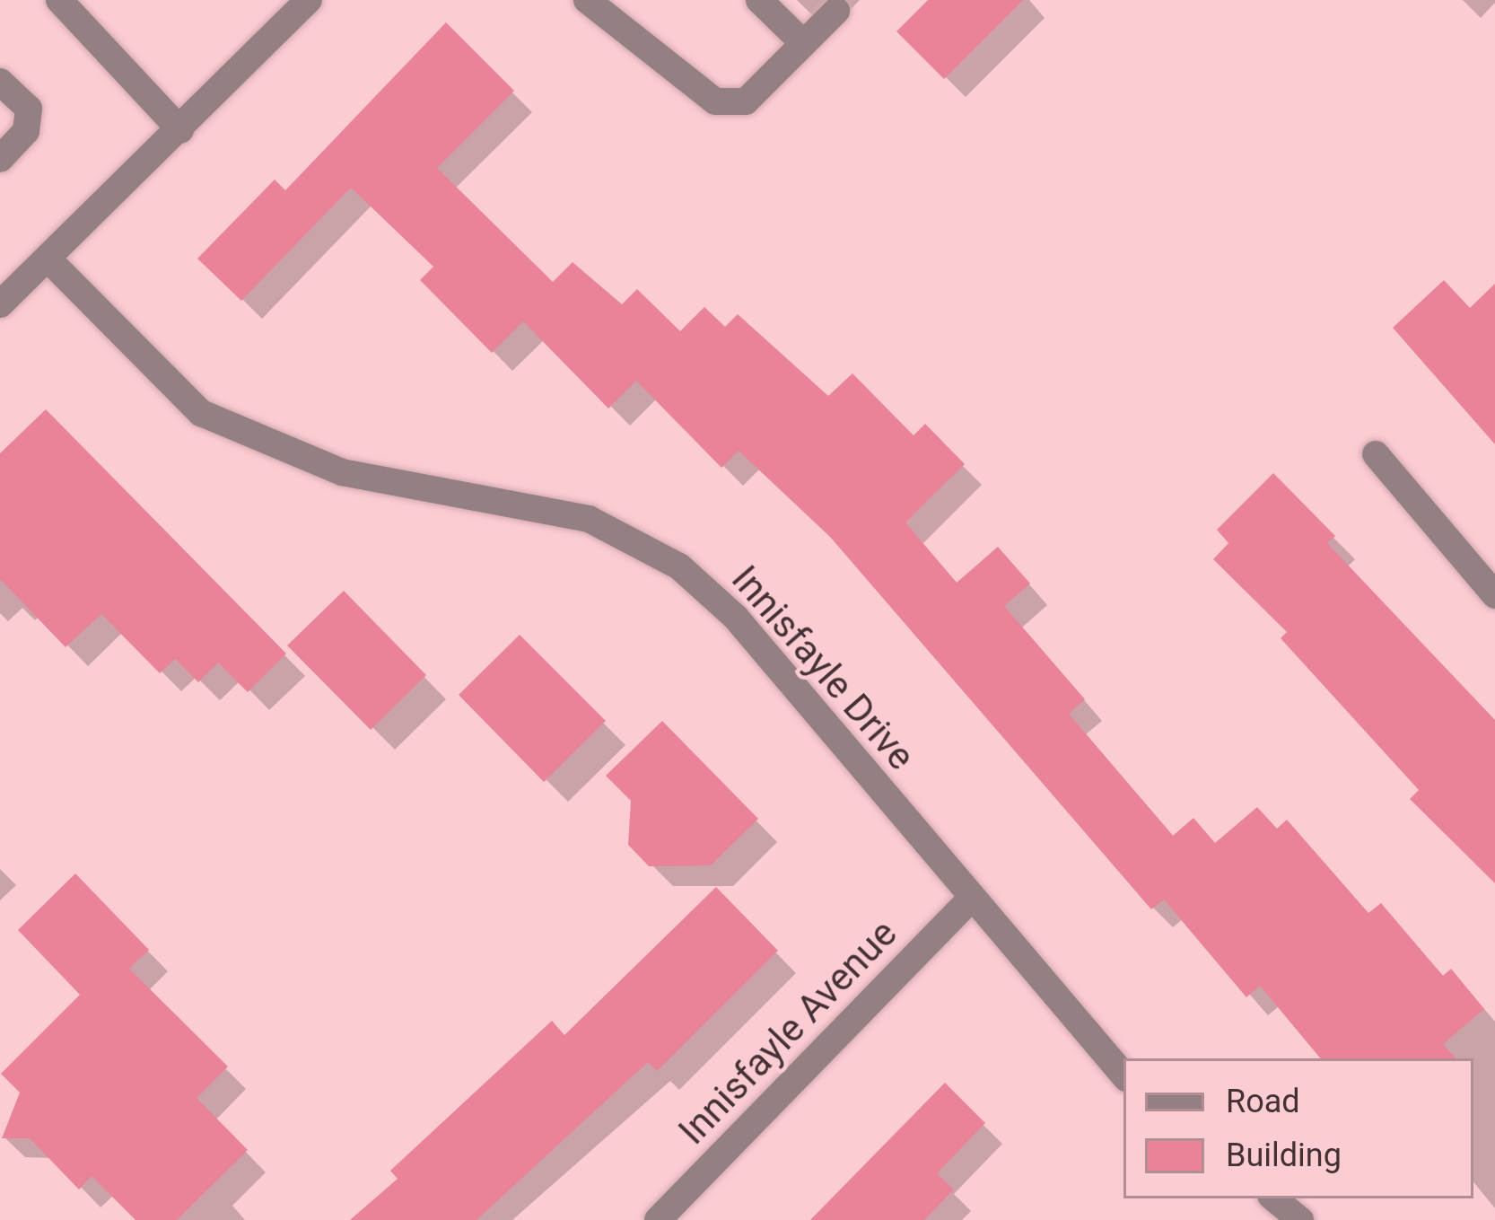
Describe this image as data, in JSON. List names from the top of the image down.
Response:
{
  "streets": {
    "street": ["Innisfayle Drive", "Innisfayle Avenue"]
  },
  "crossings": [
    ["Innisfayle Drive", "Innisfayle Avenue"]
  ],
  "legend": ["Road", "Building"]
}
